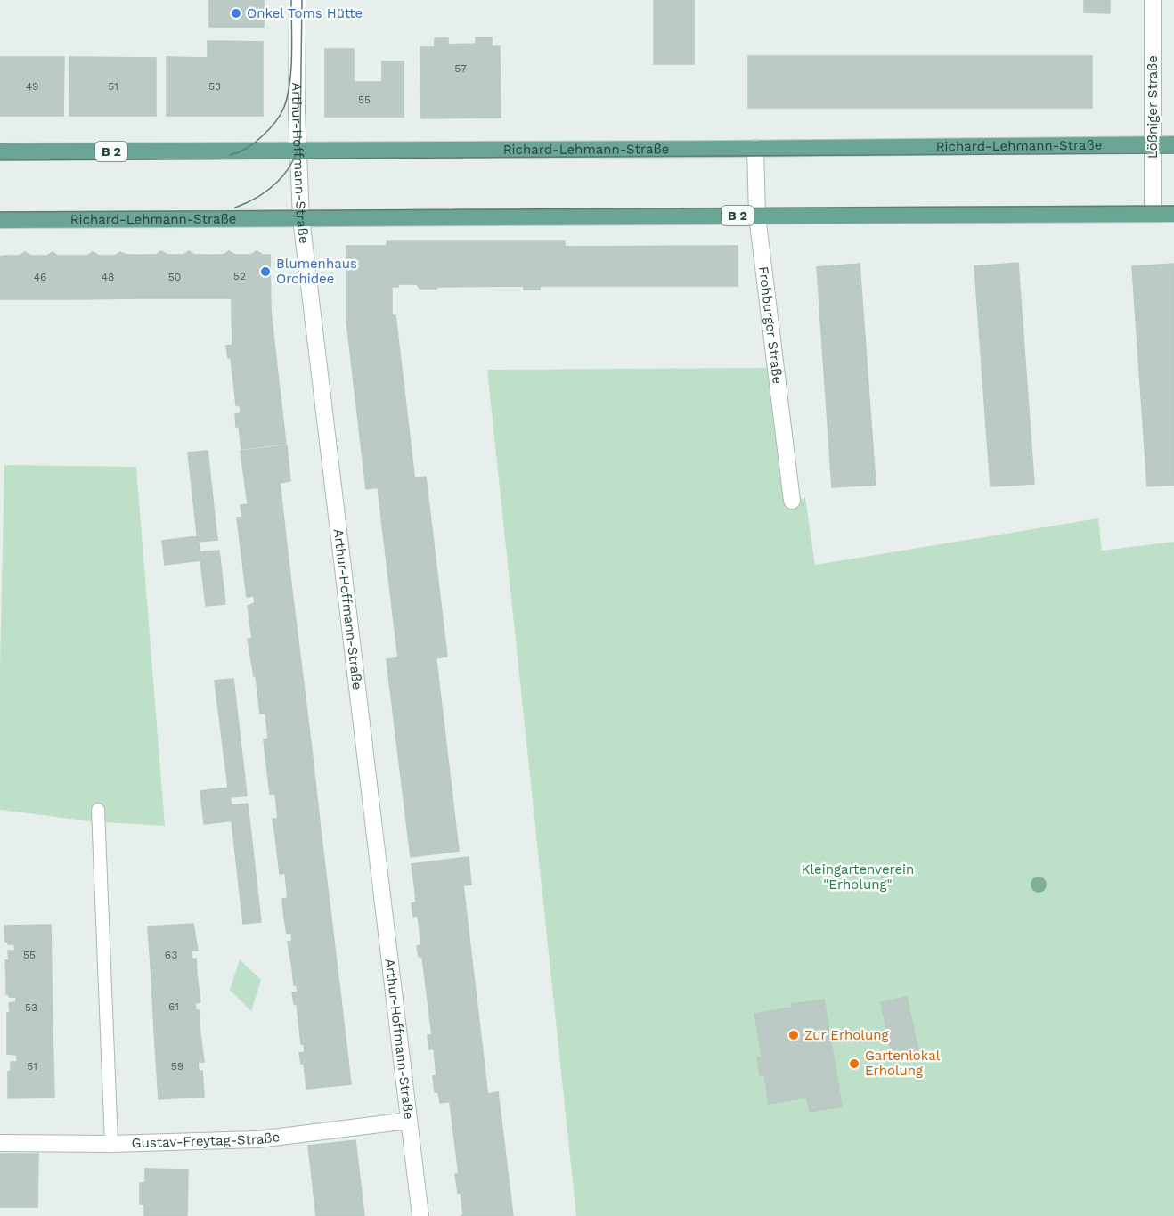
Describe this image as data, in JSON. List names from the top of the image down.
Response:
{
  "streets": {
    "main road": ["Richard-Lehmann-Straße", "B 2"],
    "street": [
      "Lößniger Straße",
      "Arthur-Hoffmann-Straße",
      "Frohburger Straße",
      "Gustav-Freytag-Straße"
    ]
  },
  "crossings": [
    ["Lößniger Straße", "Richard-Lehmann-Straße"],
    ["Richard-Lehmann-Straße", "Arthur-Hoffmann-Straße"],
    ["Richard-Lehmann-Straße", "Frohburger Straße"],
    ["Arthur-Hoffmann-Straße", "Gustav-Freytag-Straße"]
  ],
  "parks": ["Kleingartenverein \"Erholung\""],
  "places": [
    "Onkel Toms Hütte",
    "Blumenhaus Orchidee",
    "Zur Erholung",
    "Gartenlokal Erholung"
  ],
  "house_numbers": [
    "57",
    "49",
    "51",
    "53",
    "55",
    "52",
    "46",
    "48",
    "50",
    "55",
    "63",
    "61",
    "53",
    "51",
    "59"
  ]
}
